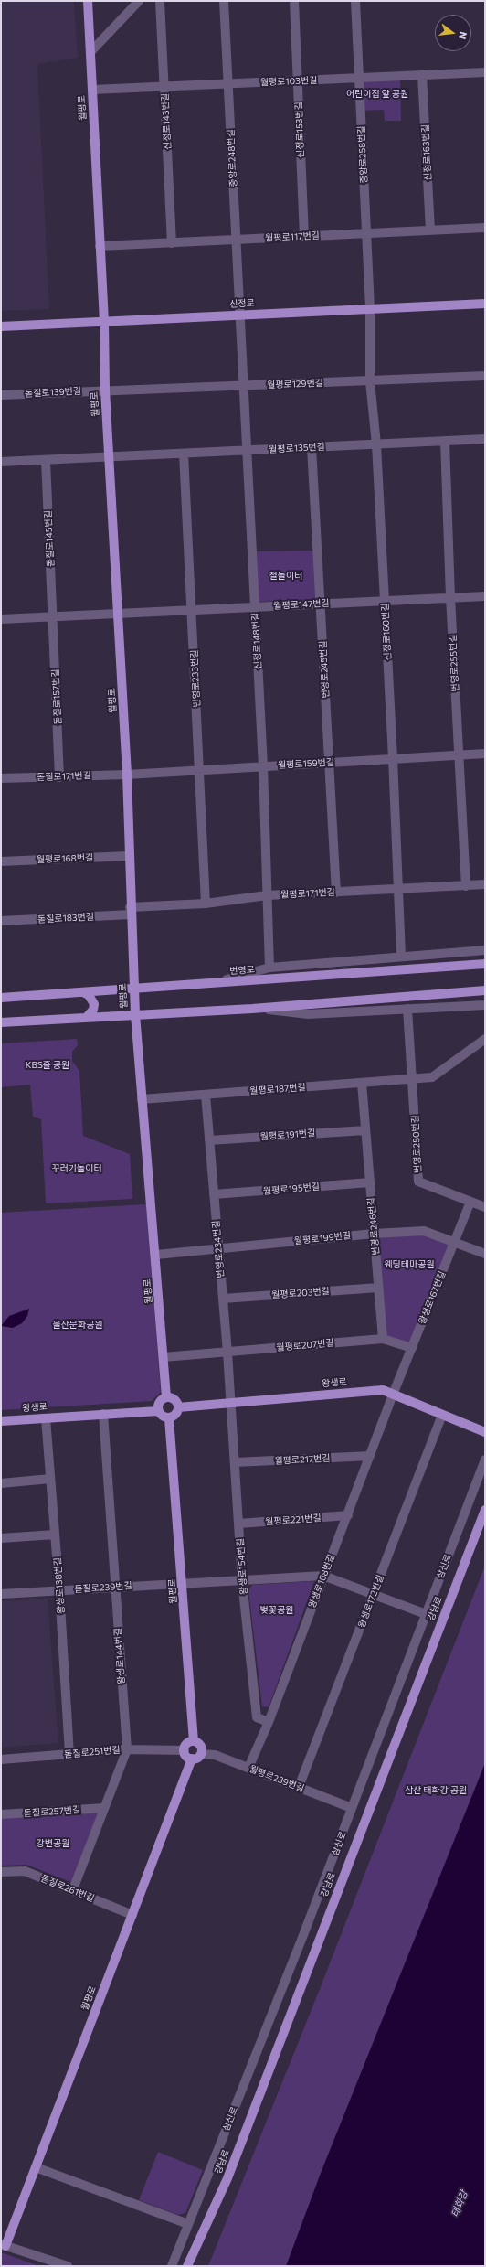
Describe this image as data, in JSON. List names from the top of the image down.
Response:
{
  "streets": {
    "main road": [
      "월평로",
      "신정로",
      "번영로",
      "왕생로",
      "강남로"
    ],
    "street": [
      "월평로103번길",
      "신정로143번길",
      "신정로153번길",
      "신정로163번길",
      "중앙로258번길",
      "중앙로248번길",
      "월평로117번길",
      "월평로129번길",
      "돋질로139번길",
      "월평로135번길",
      "돋질로145번길",
      "월평로147번길",
      "신정로160번길",
      "신정로148번길",
      "번영로255번길",
      "번영로245번길",
      "번영로233번길",
      "돋질로157번길",
      "월평로159번길",
      "돋질로171번길",
      "월평로168번길",
      "월평로171번길",
      "돋질로183번길",
      "월평로187번길",
      "월평로191번길",
      "번영로250번길",
      "월평로195번길",
      "번영로246번길",
      "월평로199번길",
      "번영로234번길",
      "월평로203번길",
      "왕생로167번길",
      "월평로207번길",
      "월평로217번길",
      "월평로221번길",
      "왕생로154번길",
      "삼신로",
      "왕생로168번길",
      "왕생로138번길",
      "돋질로239번길",
      "왕생로172번길",
      "왕생로144번길",
      "돋질로251번길",
      "월평로239번길",
      "돋질로257번길",
      "돋질로261번길"
    ]
  },
  "crossings": [
    ["월평로103번길", "월평로"],
    ["월평로103번길", "신정로143번길"],
    ["월평로103번길", "신정로153번길"],
    ["월평로103번길", "신정로163번길"],
    ["월평로103번길", "중앙로258번길"],
    ["월평로103번길", "중앙로248번길"],
    ["월평로", "월평로117번길"],
    ["월평로", "신정로"],
    ["월평로", "월평로129번길"],
    ["월평로", "돋질로139번길"],
    ["월평로", "월평로135번길"],
    ["월평로", "월평로147번길"],
    ["월평로", "월평로159번길"],
    ["월평로", "돋질로171번길"],
    ["월평로", "월평로168번길"],
    ["월평로", "월평로171번길"],
    ["월평로", "돋질로183번길"],
    ["월평로", "번영로"],
    ["월평로", "월평로187번길"],
    ["월평로", "월평로199번길"],
    ["월평로", "월평로207번길"],
    ["월평로", "왕생로"],
    ["월평로", "돋질로239번길"],
    ["월평로", "돋질로251번길"],
    ["월평로", "월평로239번길"],
    ["월평로", "돋질로261번길"],
    ["신정로143번길", "월평로117번길"],
    ["신정로153번길", "월평로117번길"],
    ["신정로163번길", "월평로117번길"],
    ["중앙로258번길", "월평로117번길"],
    ["중앙로258번길", "신정로"],
    ["중앙로258번길", "신정로160번길"],
    ["중앙로248번길", "월평로117번길"],
    ["중앙로248번길", "신정로"],
    ["중앙로248번길", "신정로148번길"],
    ["신정로", "신정로160번길"],
    ["신정로", "신정로148번길"],
    ["월평로129번길", "돋질로139번길"],
    ["월평로129번길", "신정로160번길"],
    ["월평로129번길", "신정로148번길"],
    ["월평로135번길", "신정로160번길"],
    ["월평로135번길", "신정로148번길"],
    ["월평로135번길", "번영로255번길"],
    ["월평로135번길", "번영로245번길"],
    ["월평로135번길", "번영로233번길"],
    ["돋질로145번길", "돋질로157번길"],
    ["월평로147번길", "신정로160번길"],
    ["월평로147번길", "신정로148번길"],
    ["월평로147번길", "번영로255번길"],
    ["월평로147번길", "번영로245번길"],
    ["월평로147번길", "번영로233번길"],
    ["신정로160번길", "월평로159번길"],
    ["신정로160번길", "월평로171번길"],
    ["신정로148번길", "월평로159번길"],
    ["신정로148번길", "월평로171번길"],
    ["번영로255번길", "월평로159번길"],
    ["번영로255번길", "월평로171번길"],
    ["번영로245번길", "월평로159번길"],
    ["번영로245번길", "월평로171번길"],
    ["번영로233번길", "월평로159번길"],
    ["번영로233번길", "월평로171번길"],
    ["돋질로157번길", "돋질로171번길"],
    ["월평로159번길", "돋질로171번길"],
    ["월평로171번길", "돋질로183번길"],
    ["월평로187번길", "번영로250번길"],
    ["월평로187번길", "번영로246번길"],
    ["월평로187번길", "번영로234번길"],
    ["월평로191번길", "번영로246번길"],
    ["월평로191번길", "번영로234번길"],
    ["번영로250번길", "왕생로167번길"],
    ["월평로195번길", "번영로246번길"],
    ["월평로195번길", "번영로234번길"],
    ["번영로246번길", "월평로199번길"],
    ["번영로246번길", "월평로203번길"],
    ["번영로246번길", "월평로207번길"],
    ["월평로199번길", "번영로234번길"],
    ["월평로199번길", "왕생로167번길"],
    ["번영로234번길", "월평로203번길"],
    ["번영로234번길", "월평로207번길"],
    ["번영로234번길", "왕생로"],
    ["번영로234번길", "왕생로154번길"],
    ["왕생로167번길", "왕생로"],
    ["왕생로167번길", "왕생로168번길"],
    ["왕생로", "왕생로154번길"],
    ["왕생로", "왕생로168번길"],
    ["왕생로", "왕생로138번길"],
    ["왕생로", "왕생로172번길"],
    ["왕생로", "왕생로144번길"],
    ["월평로217번길", "왕생로154번길"],
    ["월평로217번길", "왕생로168번길"],
    ["월평로221번길", "왕생로154번길"],
    ["월평로221번길", "왕생로168번길"],
    ["왕생로154번길", "왕생로168번길"],
    ["왕생로154번길", "돋질로239번길"],
    ["삼신로", "월평로239번길"],
    ["왕생로168번길", "돋질로239번길"],
    ["왕생로168번길", "월평로239번길"],
    ["왕생로138번길", "돋질로239번길"],
    ["왕생로138번길", "돋질로251번길"],
    ["돋질로239번길", "왕생로144번길"],
    ["왕생로172번길", "월평로239번길"],
    ["왕생로144번길", "돋질로251번길"],
    ["왕생로144번길", "돋질로257번길"],
    ["왕생로144번길", "돋질로261번길"],
    ["돋질로251번길", "월평로239번길"]
  ],
  "water": ["태화강"],
  "parks": [
    "어린이집 앞 공원",
    "철놀이터",
    "KBS홀 공원",
    "꾸러기놀이터",
    "웨딩테마공원",
    "울산문화공원",
    "벚꽃공원",
    "삼산 태화강 공원",
    "강변공원"
  ],
  "north": "right"
}
